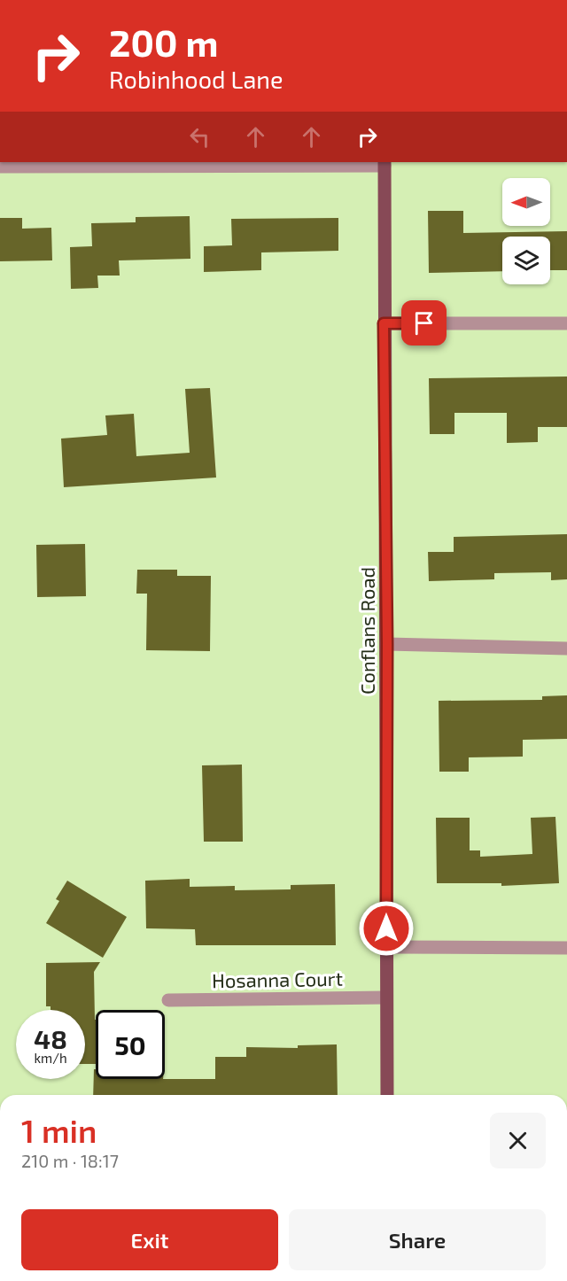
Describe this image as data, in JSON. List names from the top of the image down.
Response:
{
  "streets": {
    "main road": ["Conflans Road"],
    "street": ["Hosanna Court"]
  },
  "crossings": [
    ["Conflans Road", "Hosanna Court"]
  ],
  "north": "left",
  "page": {
    "turn": ["200 m", "Robinhood Lane"],
    "speed": "48 km/h",
    "limit": "50",
    "heading": ["1 min", "210 m · 18:17"],
    "buttons": ["Exit", "Share"]
  }
}
